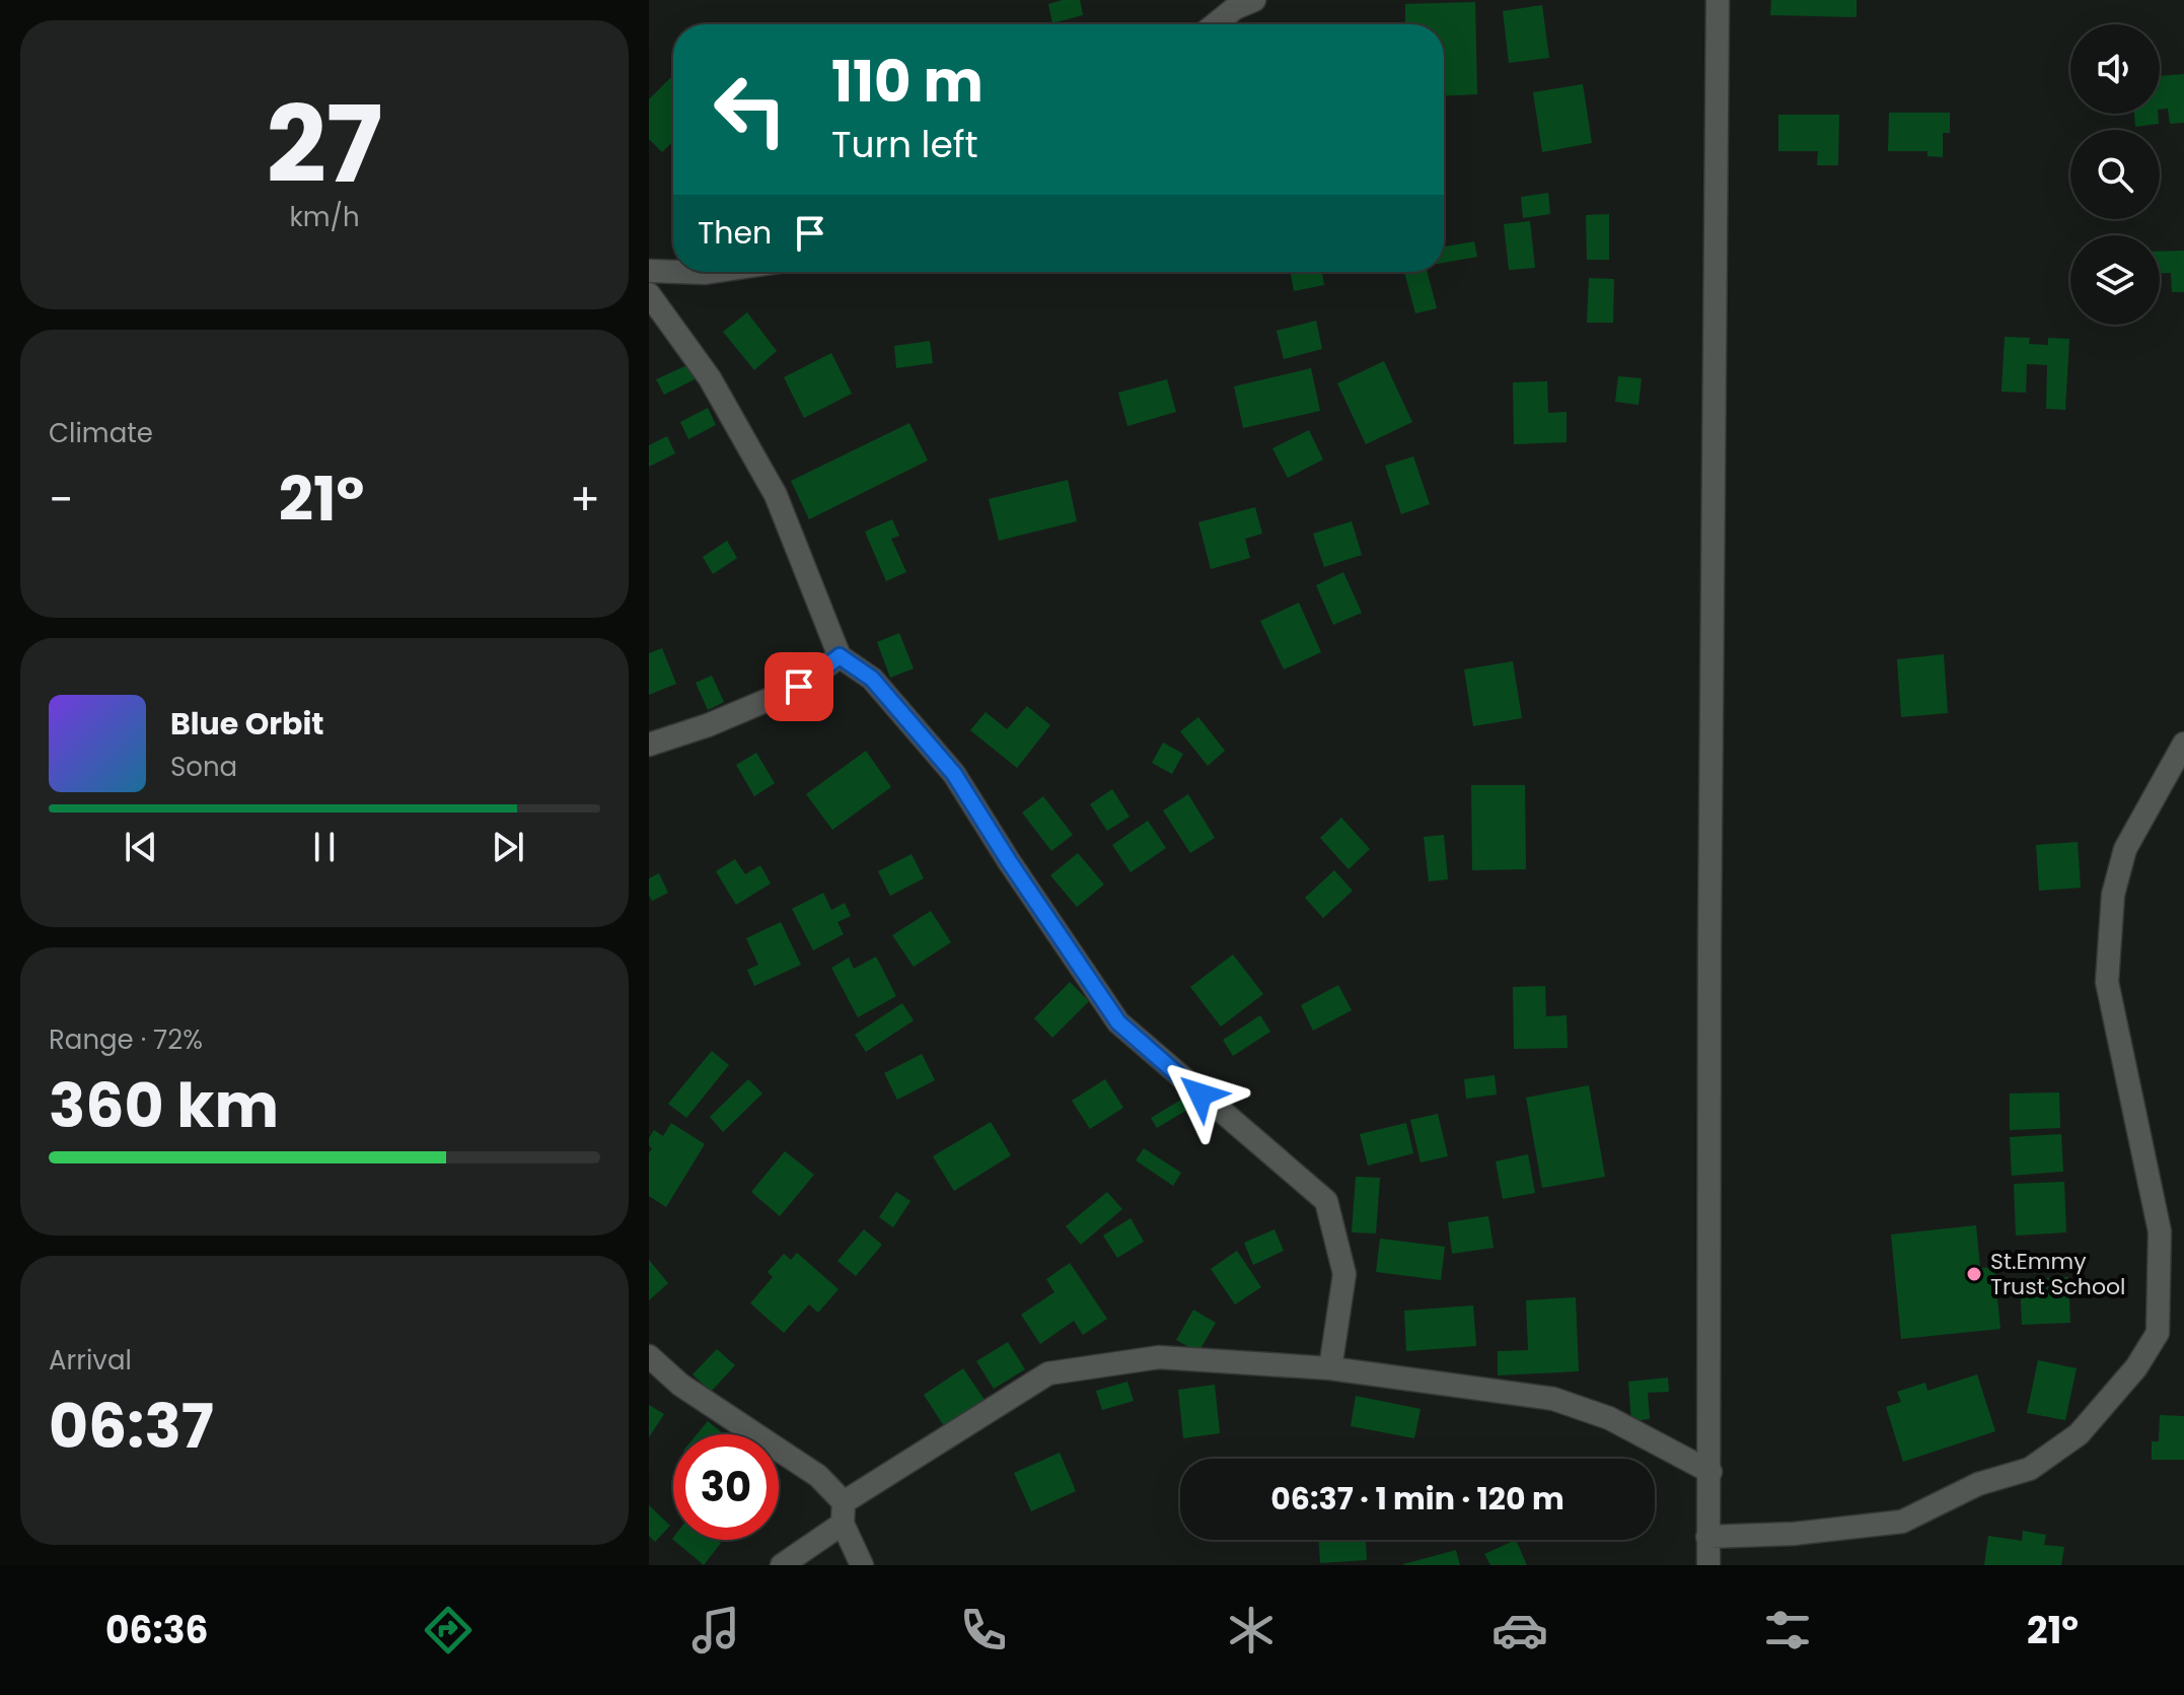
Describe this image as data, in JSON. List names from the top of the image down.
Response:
{
  "places": ["St.Emmy Trust School"],
  "page": {
    "tile": [
      ["27", "km/h"],
      "Climate",
      ["Range · 72%", "360 km"],
      ["Arrival", "06:37"]
    ],
    "turn": ["110 m", "Turn left"],
    "then": "Then",
    "heat": ["−", "21°", "+"],
    "song": ["Blue Orbit", "Sona"],
    "limit": "30",
    "trip": "06:37 · 1 min · 120 m",
    "tabs": ["06:36", "21°"]
  }
}
